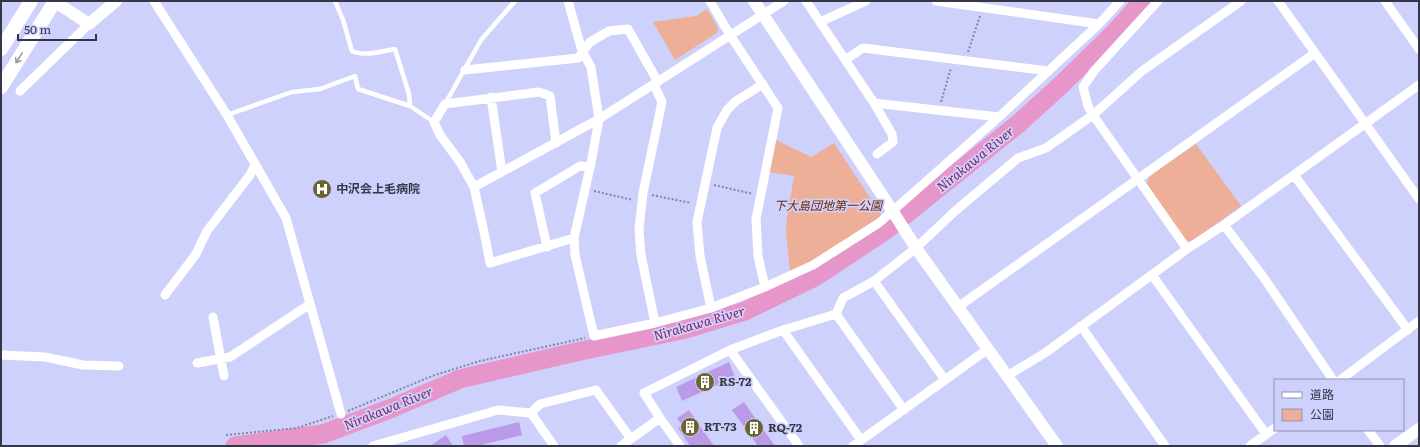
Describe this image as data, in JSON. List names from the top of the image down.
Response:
{
  "water": ["Nirakawa River"],
  "parks": ["下大島団地第一公園"],
  "places": {
    "hospital": ["中沢会上毛病院"],
    "building": ["RS-72", "RT-73", "RQ-72"]
  },
  "legend": ["道路", "公園"],
  "scale_bar": "50 m"
}
